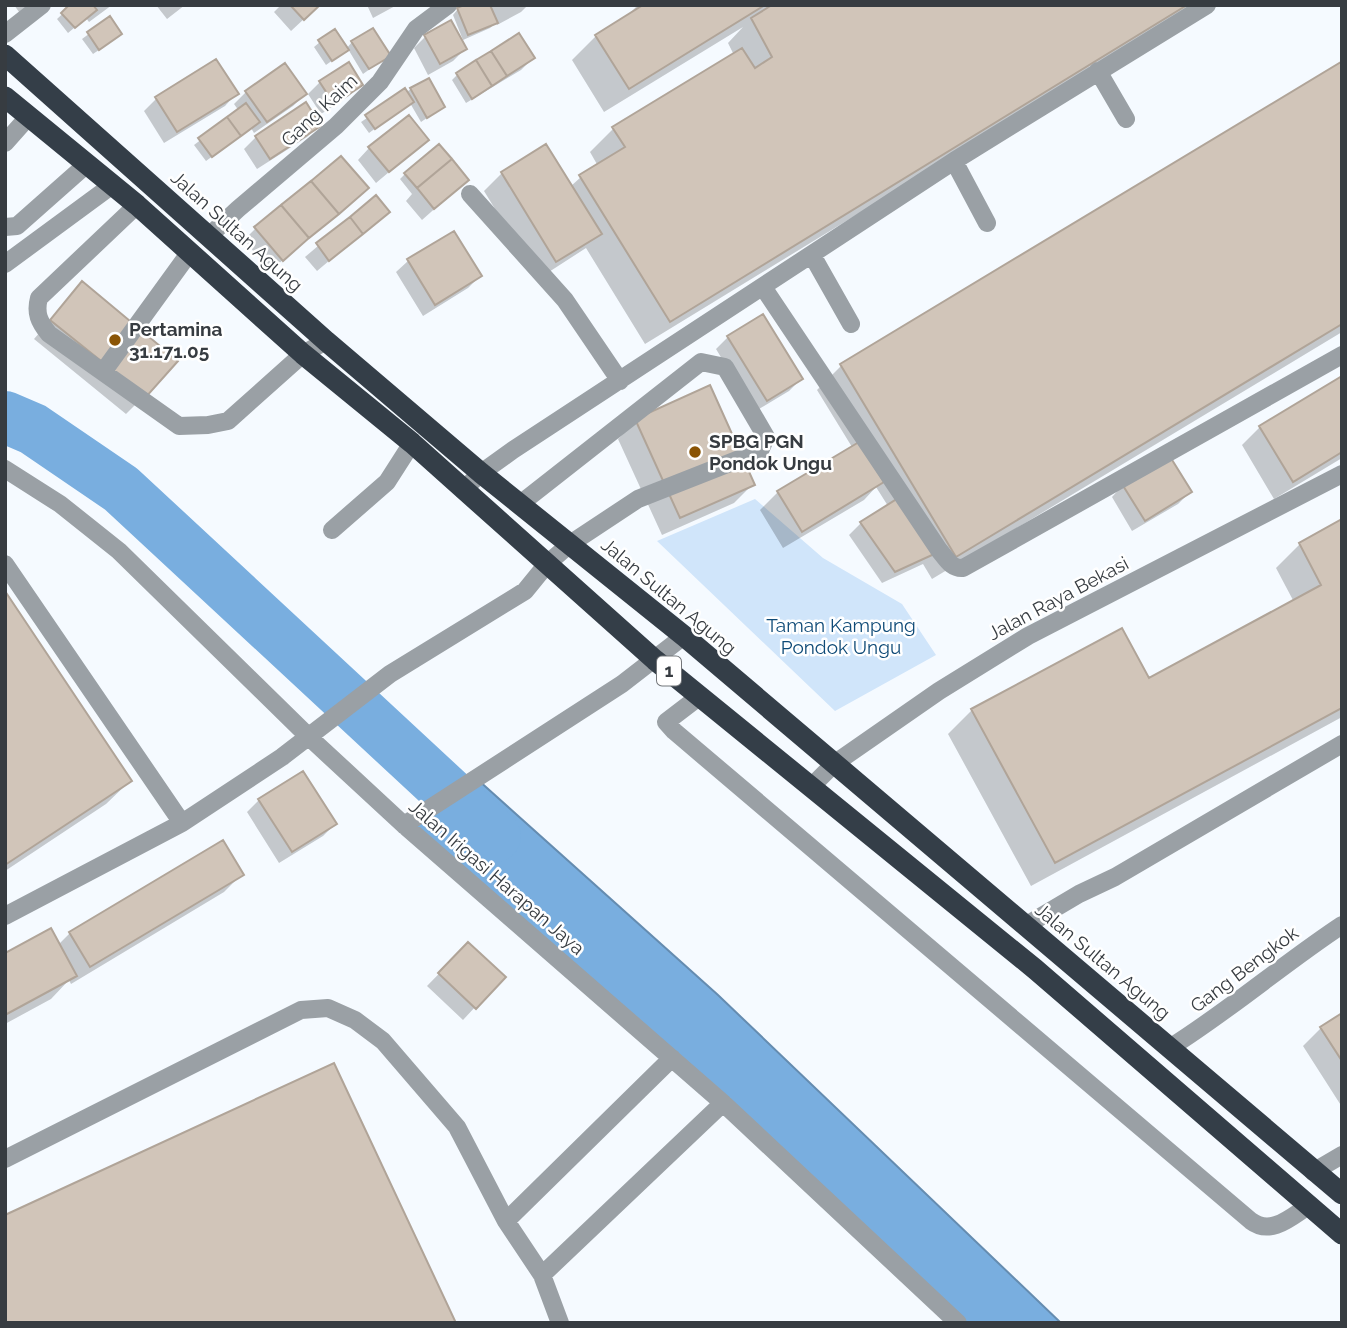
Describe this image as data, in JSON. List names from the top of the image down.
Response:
{
  "streets": {
    "highway": ["Jalan Sultan Agung", "1"],
    "street": [
      "Gang Kaim",
      "Jalan Raya Bekasi",
      "Jalan Irigasi Harapan Jaya",
      "Gang Bengkok"
    ]
  },
  "crossings": [
    ["Gang Kaim", "Jalan Sultan Agung"],
    ["Jalan Sultan Agung", "Jalan Raya Bekasi"],
    ["Jalan Sultan Agung", "Gang Bengkok"],
    ["Jalan Raya Bekasi", "1"]
  ],
  "parks": ["Taman Kampung Pondok Ungu"],
  "places": ["Pertamina 31.171.05", "SPBG PGN Pondok Ungu"]
}
